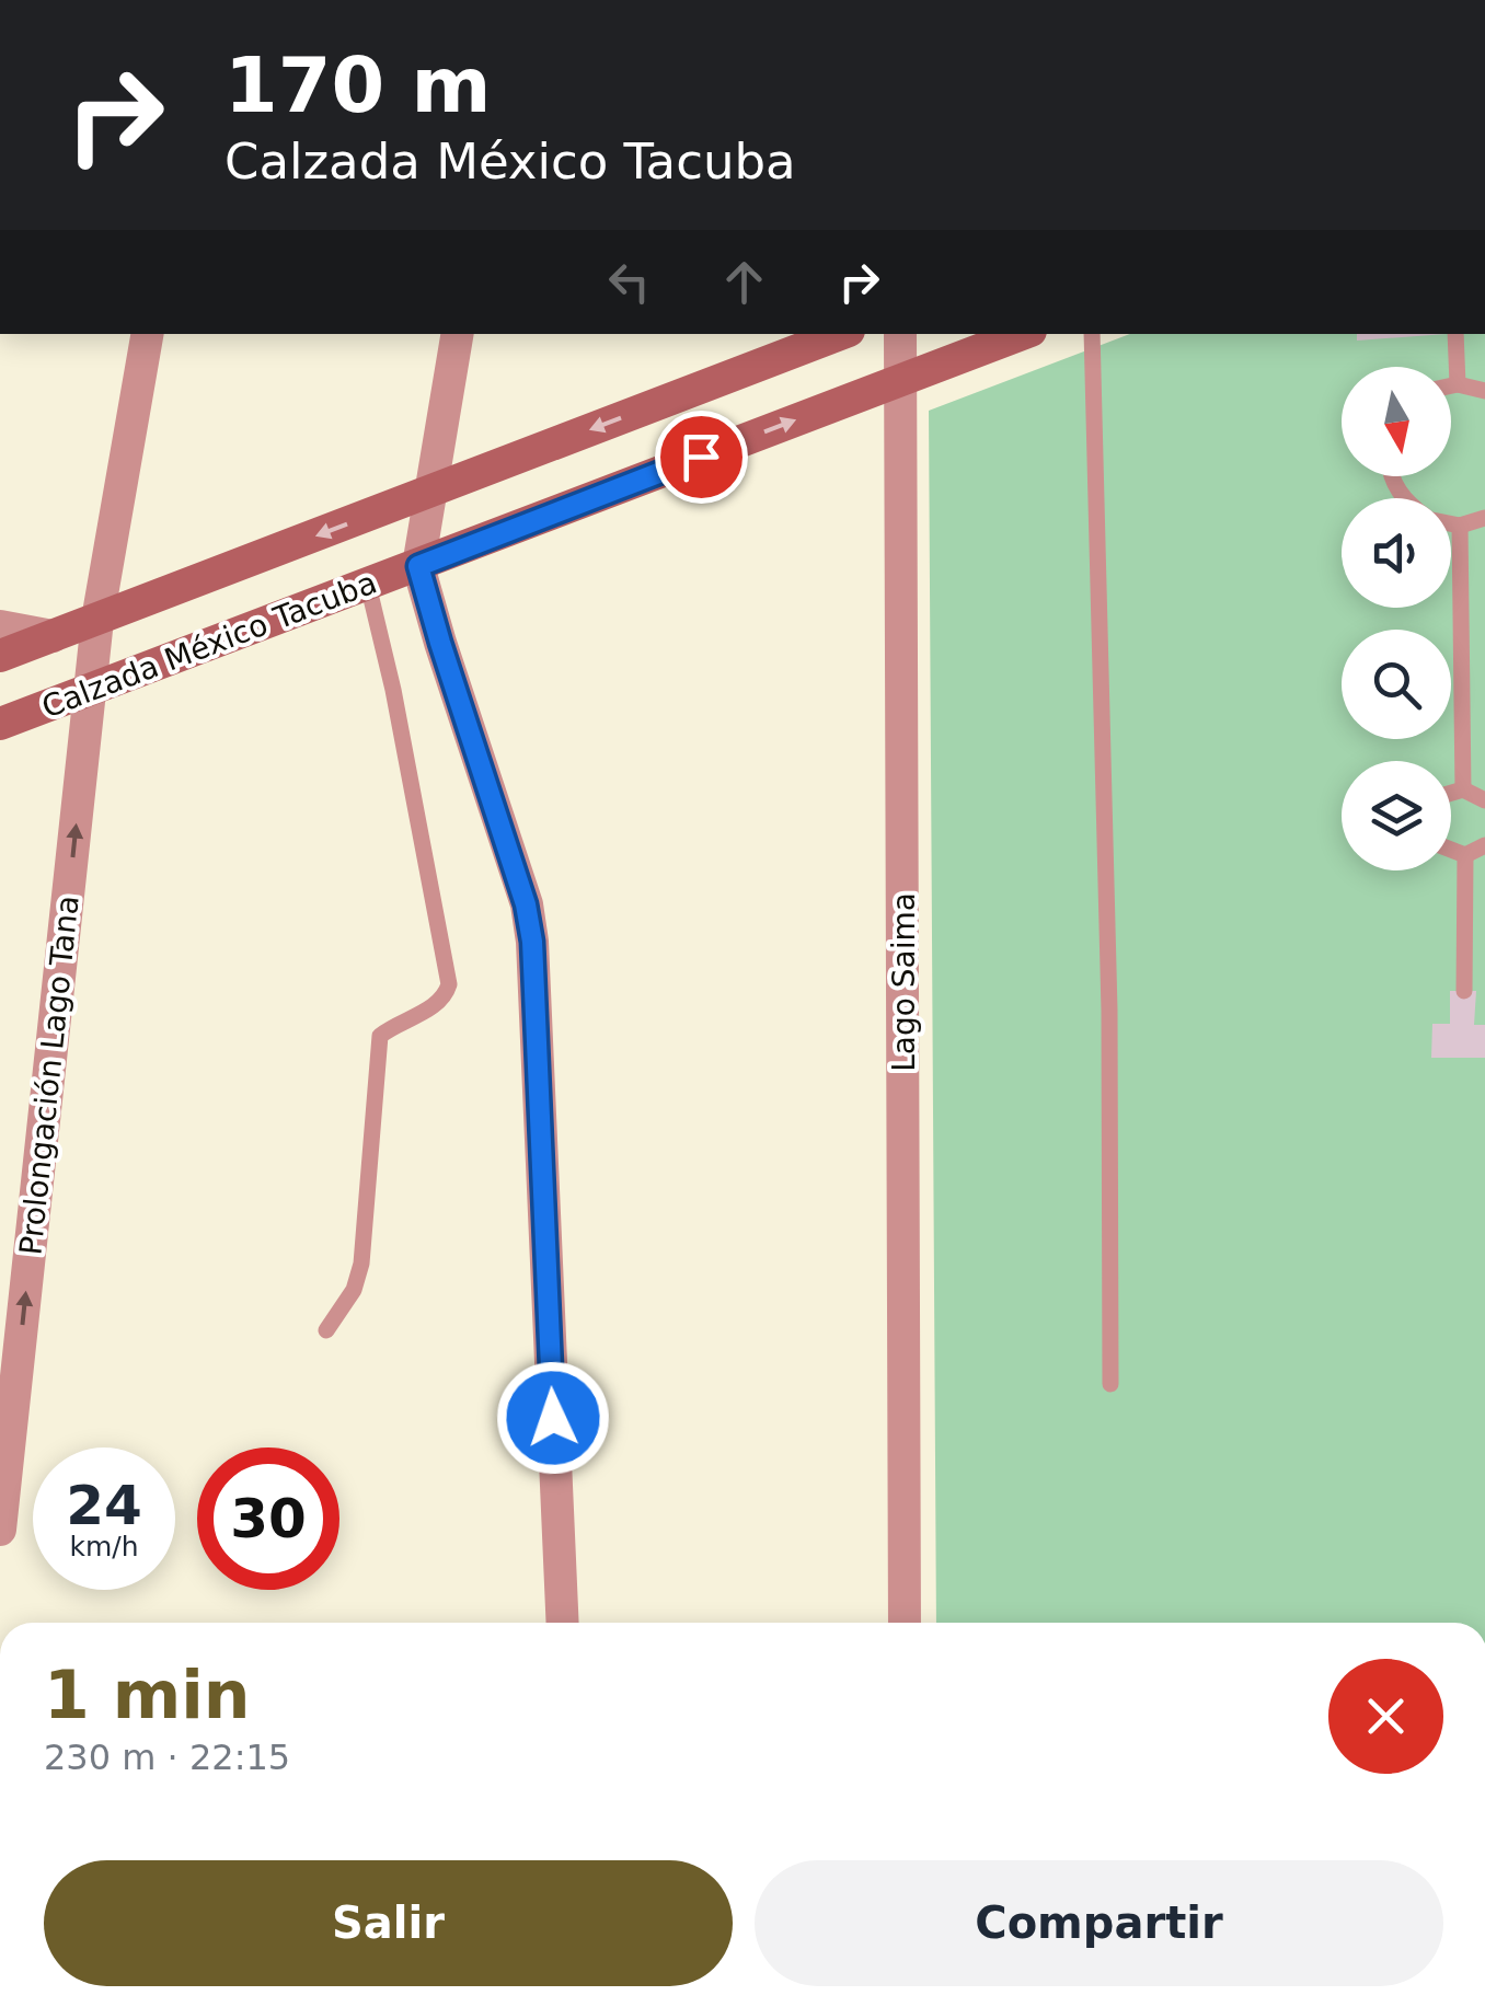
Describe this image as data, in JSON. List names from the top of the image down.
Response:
{
  "streets": {
    "main road": ["Calzada México Tacuba"],
    "street": ["Lago Saima", "Prolongación Lago Tana"]
  },
  "crossings": [
    ["Calzada México Tacuba", "Lago Saima"],
    ["Calzada México Tacuba", "Prolongación Lago Tana"]
  ],
  "one_way": ["Prolongación Lago Tana"],
  "north": "bottom",
  "page": {
    "turn": ["170 m", "Calzada México Tacuba"],
    "speed": "24 km/h",
    "limit": "30",
    "heading": ["1 min", "230 m · 22:15"],
    "buttons": ["Salir", "Compartir"]
  }
}
